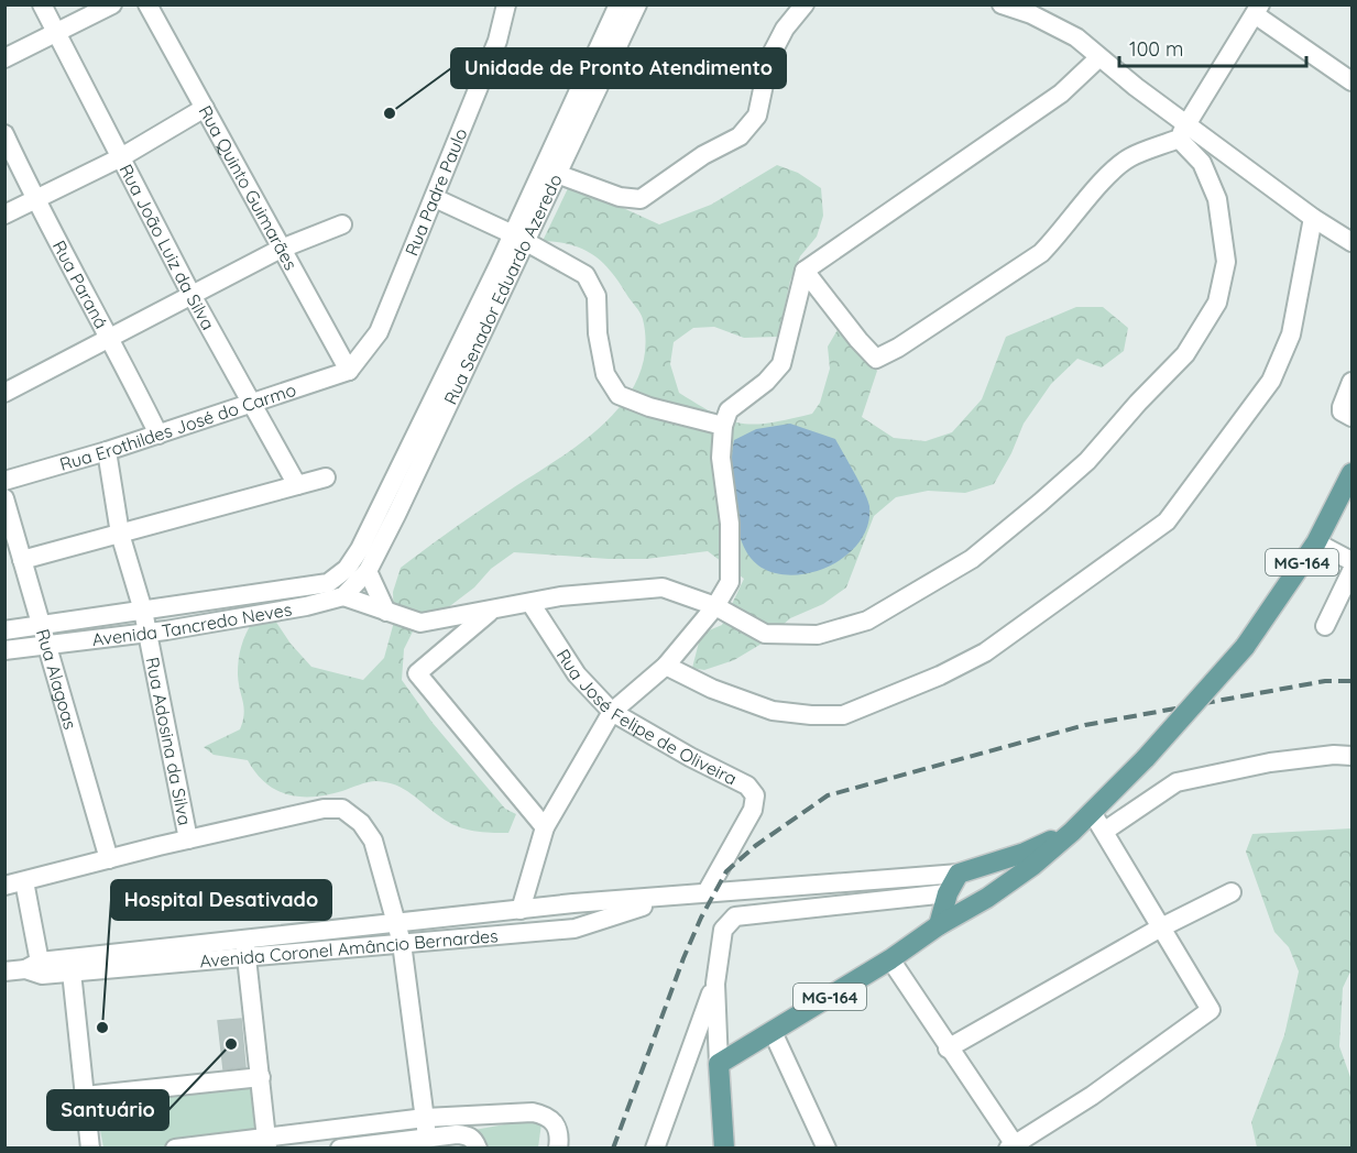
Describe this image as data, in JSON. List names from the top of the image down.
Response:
{
  "streets": {
    "main road": ["MG-164", "Avenida Coronel Amâncio Bernardes"],
    "street": [
      "Rua Quinto Guimarães",
      "Rua Padre Paulo",
      "Rua João Luiz da Silva",
      "Rua Paraná",
      "Rua Senador Eduardo Azeredo",
      "Rua Erothildes José do Carmo",
      "Avenida Tancredo Neves",
      "Rua Alagoas",
      "Rua José Felipe de Oliveira",
      "Rua Adosina da Silva"
    ]
  },
  "crossings": [
    ["Rua Quinto Guimarães", "Rua Padre Paulo"],
    ["Rua Quinto Guimarães", "Rua Erothildes José do Carmo"],
    ["Rua Padre Paulo", "Rua Erothildes José do Carmo"],
    ["Rua João Luiz da Silva", "Rua Erothildes José do Carmo"],
    ["Rua Paraná", "Rua Erothildes José do Carmo"],
    ["Rua Senador Eduardo Azeredo", "Avenida Tancredo Neves"],
    ["Rua Erothildes José do Carmo", "Rua Adosina da Silva"],
    ["MG-164", "Avenida Coronel Amâncio Bernardes"],
    ["Avenida Tancredo Neves", "Rua Alagoas"],
    ["Avenida Tancredo Neves", "Rua Adosina da Silva"],
    ["Rua José Felipe de Oliveira", "Avenida Coronel Amâncio Bernardes"]
  ],
  "places": ["Unidade de Pronto Atendimento", "Hospital Desativado", "Santuário"],
  "scale_bar": "100 m"
}
